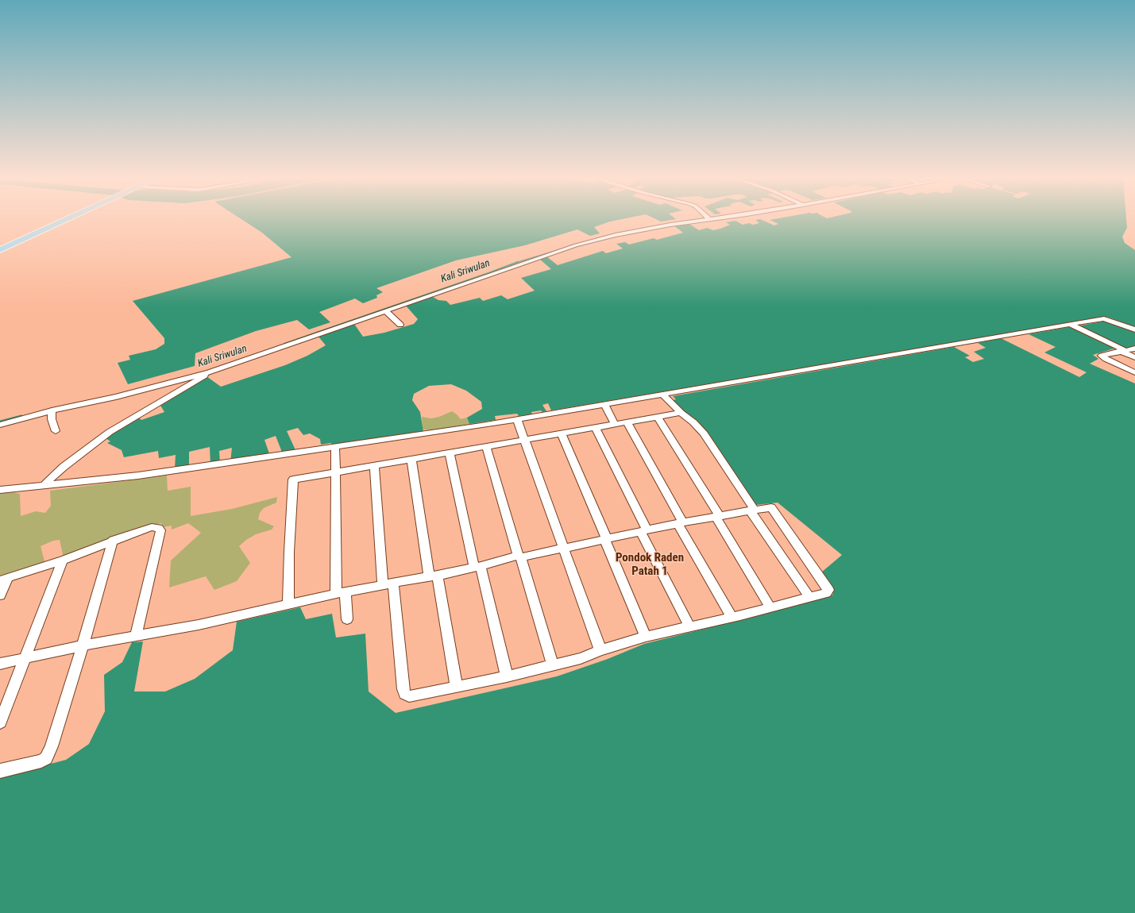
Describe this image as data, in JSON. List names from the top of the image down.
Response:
{
  "districts": ["Pondok Raden Patah 1"],
  "water": ["Kali Sriwulan"]
}
